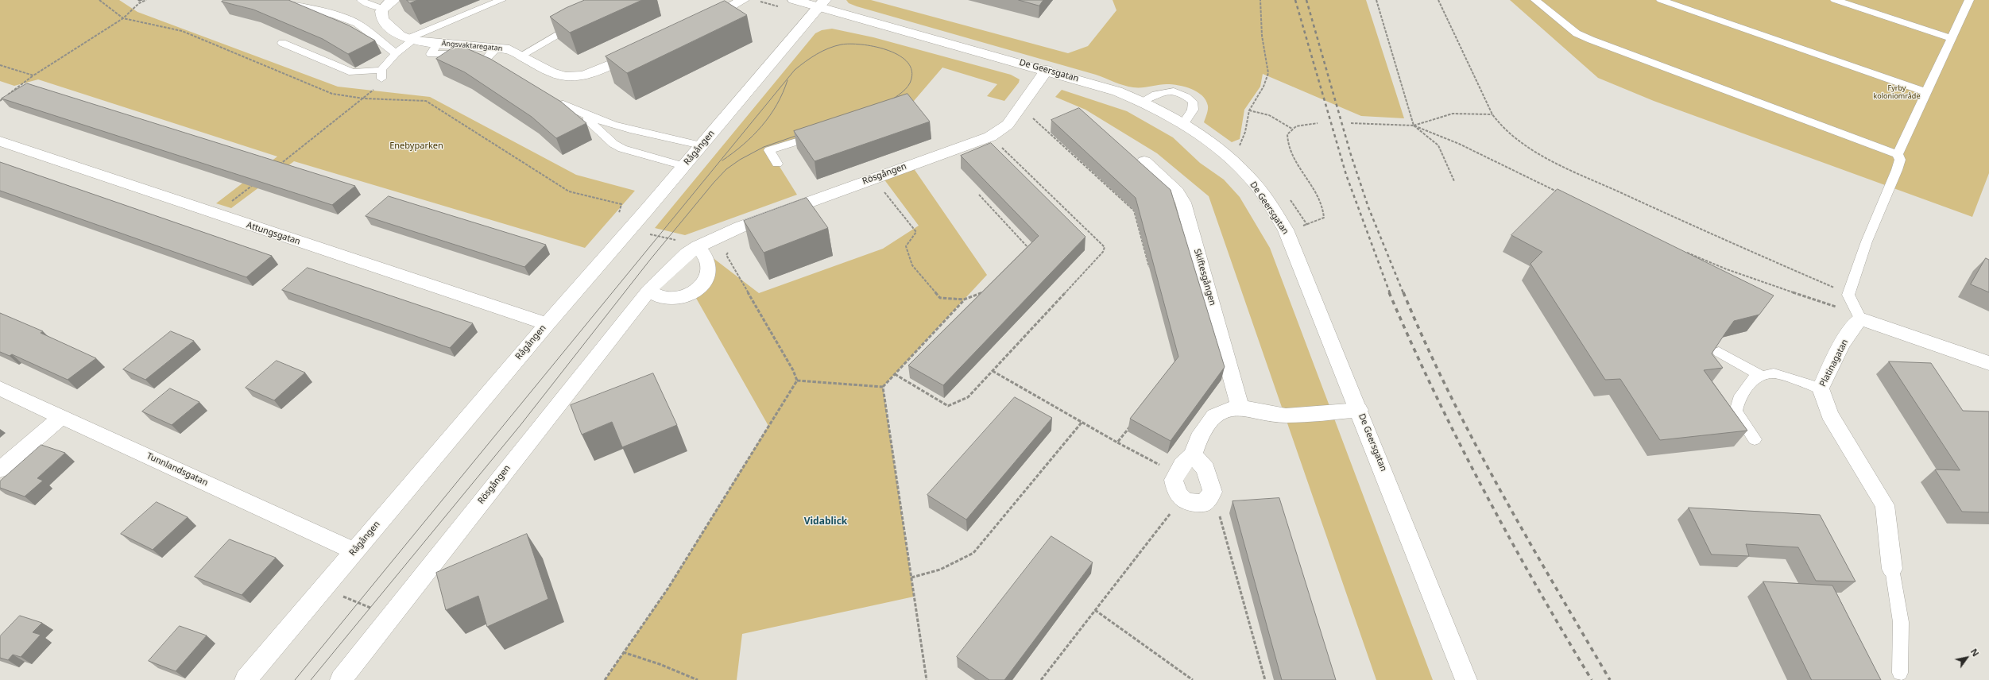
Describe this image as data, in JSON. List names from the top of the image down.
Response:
{
  "streets": {
    "street": [
      "Ängsvaktaregatan",
      "De Geersgatan",
      "Rågången",
      "Rösgången",
      "Attungsgatan",
      "Skiftesgången",
      "Platinagatan",
      "Tunnlandsgatan"
    ]
  },
  "crossings": [
    ["De Geersgatan", "Rågången"],
    ["De Geersgatan", "Rösgången"],
    ["Rågången", "Attungsgatan"],
    ["Rågången", "Tunnlandsgatan"]
  ],
  "districts": ["Vidablick"],
  "parks": ["Fyrby koloniområde", "Enebyparken"],
  "north": "top right"
}
